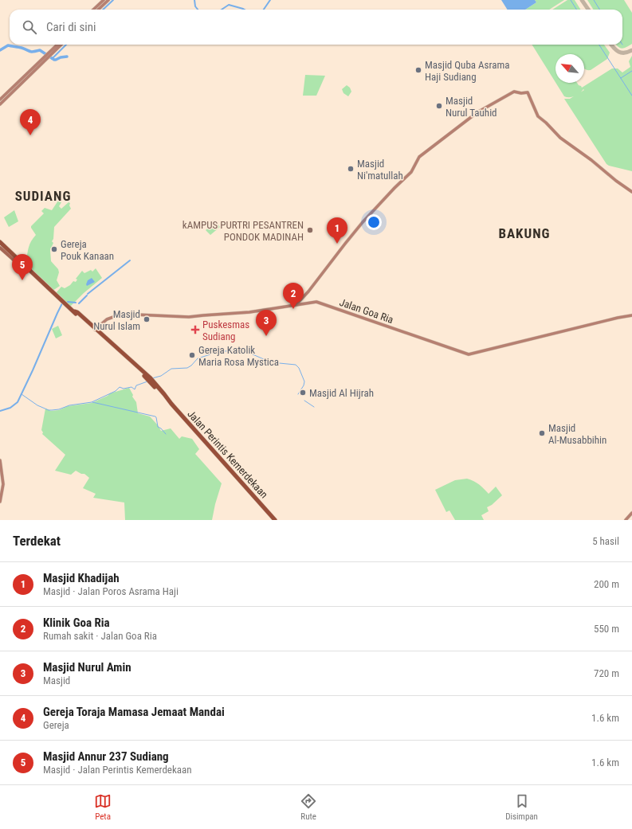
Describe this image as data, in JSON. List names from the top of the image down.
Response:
{
  "streets": {
    "highway": ["Jalan Perintis Kemerdekaan"],
    "main road": ["Jalan Goa Ria"]
  },
  "crossings": [
    ["Jalan Goa Ria", "Jalan Perintis Kemerdekaan"]
  ],
  "districts": ["SUDIANG", "BAKUNG"],
  "places": {
    "other": [
      "Masjid Quba Asrama Haji Sudiang",
      "Masjid Nurul Tauhid",
      "Masjid Ni'matullah",
      "kAMPUS PURTRI PESANTREN PONDOK MADINAH",
      "Gereja Pouk Kanaan",
      "Masjid Nurul Islam",
      "Gereja Katolik Maria Rosa Mystica",
      "Masjid Al Hijrah",
      "Masjid Al-Musabbihin"
    ],
    "health": ["Puskesmas Sudiang"]
  },
  "north": "top left",
  "page": {
    "search": "Cari di sini",
    "pins": [
      "4",
      "1",
      "5",
      "2",
      "3"
    ],
    "heading": ["Terdekat", "5 hasil"],
    "list": [
      {
        "mark": "1",
        "name": "Masjid Khadijah",
        "note": "Masjid · Jalan Poros Asrama Haji",
        "value": "200 m"
      },
      {
        "mark": "2",
        "name": "Klinik Goa Ria",
        "note": "Rumah sakit · Jalan Goa Ria",
        "value": "550 m"
      },
      {
        "mark": "3",
        "name": "Masjid Nurul Amin",
        "note": "Masjid",
        "value": "720 m"
      },
      {
        "mark": "4",
        "name": "Gereja Toraja Mamasa Jemaat Mandai",
        "note": "Gereja",
        "value": "1.6 km"
      },
      {
        "mark": "5",
        "name": "Masjid Annur 237 Sudiang",
        "note": "Masjid · Jalan Perintis Kemerdekaan",
        "value": "1.6 km"
      }
    ],
    "nav": ["Peta", "Rute", "Disimpan"]
  }
}
